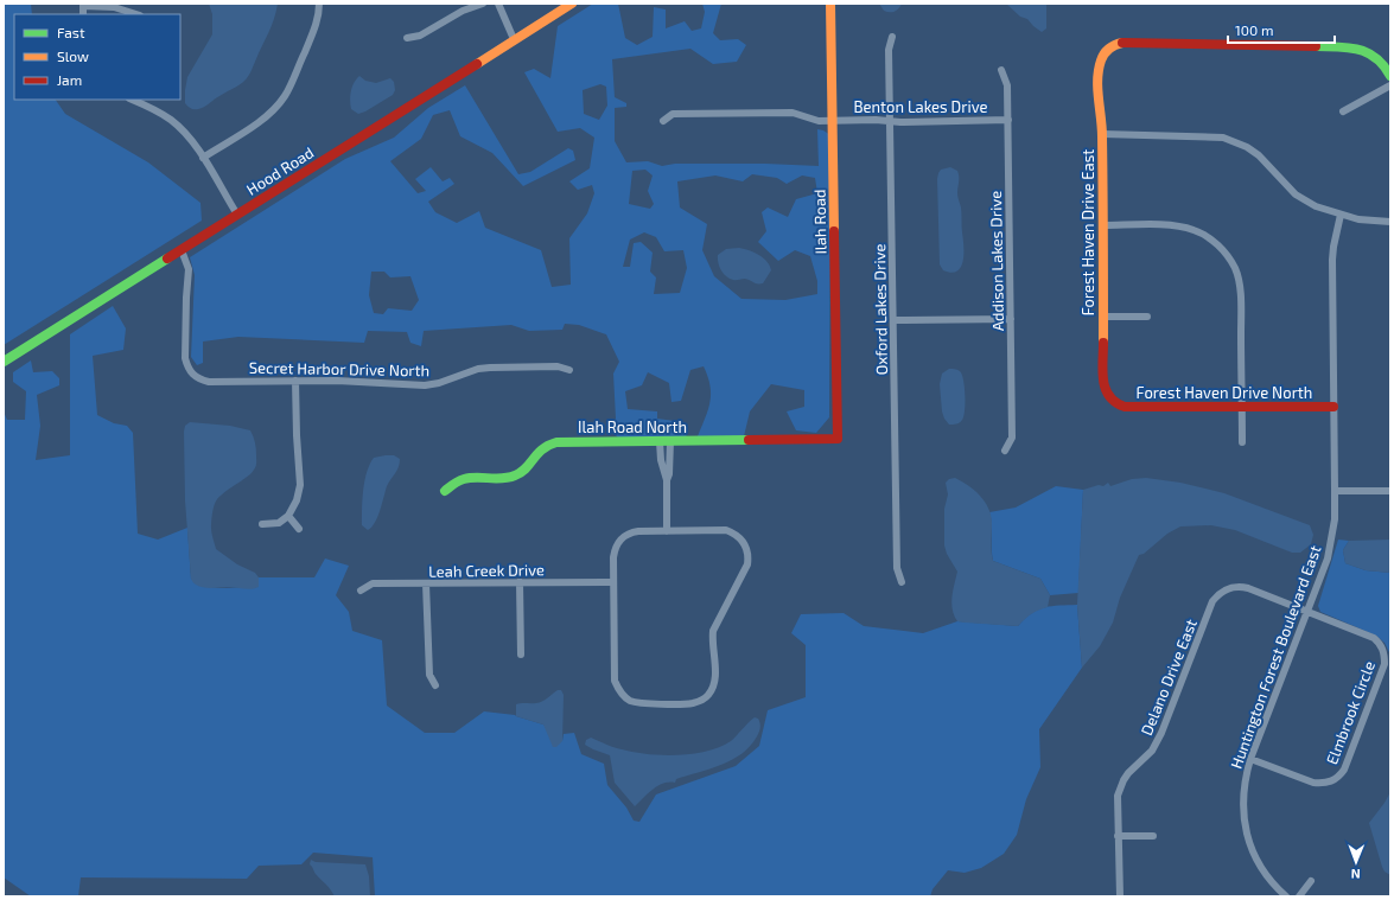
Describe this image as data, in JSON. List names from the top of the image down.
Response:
{
  "streets": {
    "street": [
      "Benton Lakes Drive",
      "Hood Road",
      "Ilah Road",
      "Forest Haven Drive East",
      "Addison Lakes Drive",
      "Oxford Lakes Drive",
      "Secret Harbor Drive North",
      "Forest Haven Drive North",
      "Ilah Road North",
      "Leah Creek Drive",
      "Huntington Forest Boulevard East",
      "Delano Drive East",
      "Elmbrook Circle"
    ]
  },
  "crossings": [
    ["Benton Lakes Drive", "Ilah Road"],
    ["Benton Lakes Drive", "Addison Lakes Drive"],
    ["Benton Lakes Drive", "Oxford Lakes Drive"],
    ["Hood Road", "Secret Harbor Drive North"],
    ["Ilah Road", "Ilah Road North"],
    ["Forest Haven Drive East", "Forest Haven Drive North"],
    ["Forest Haven Drive North", "Huntington Forest Boulevard East"],
    ["Huntington Forest Boulevard East", "Delano Drive East"],
    ["Huntington Forest Boulevard East", "Elmbrook Circle"],
    ["Delano Drive East", "Elmbrook Circle"]
  ],
  "legend": ["Fast", "Slow", "Jam"],
  "scale_bar": "100 m",
  "north": "bottom"
}
